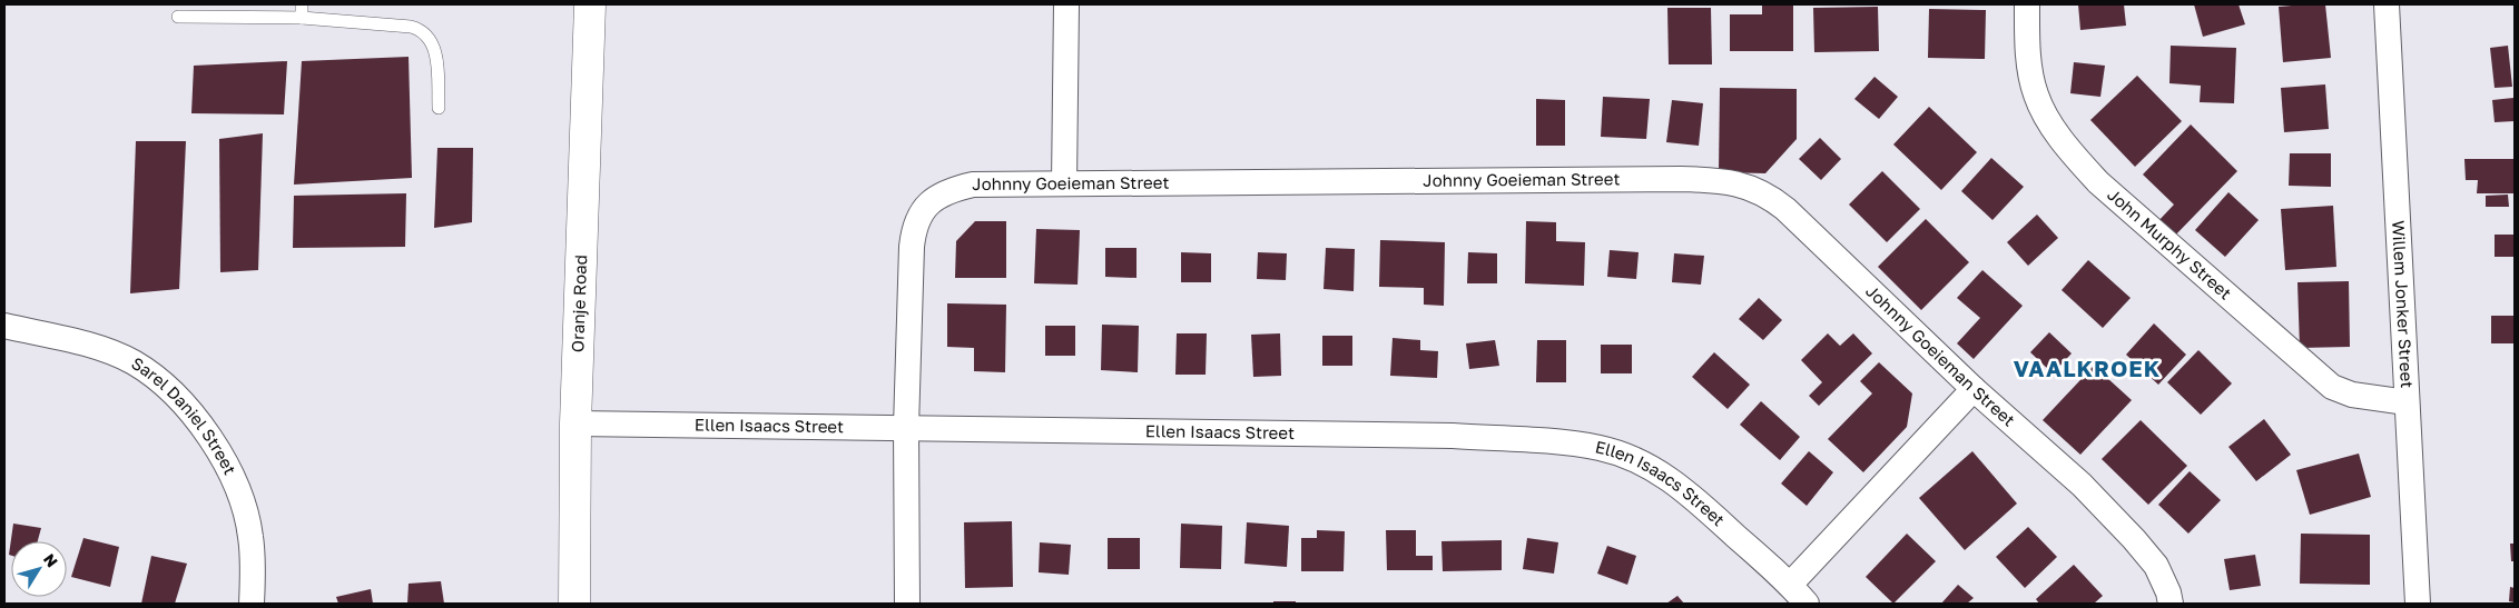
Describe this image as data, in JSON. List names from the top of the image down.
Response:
{
  "streets": {
    "street": [
      "Johnny Goeieman Street",
      "John Murphy Street",
      "Oranje Road",
      "Willem Jonker Street",
      "Sarel Daniel Street",
      "Ellen Isaacs Street"
    ]
  },
  "crossings": [
    ["Johnny Goeieman Street", "Ellen Isaacs Street"],
    ["John Murphy Street", "Willem Jonker Street"],
    ["Oranje Road", "Ellen Isaacs Street"]
  ],
  "districts": ["VAALKROEK"],
  "north": "top right"
}
